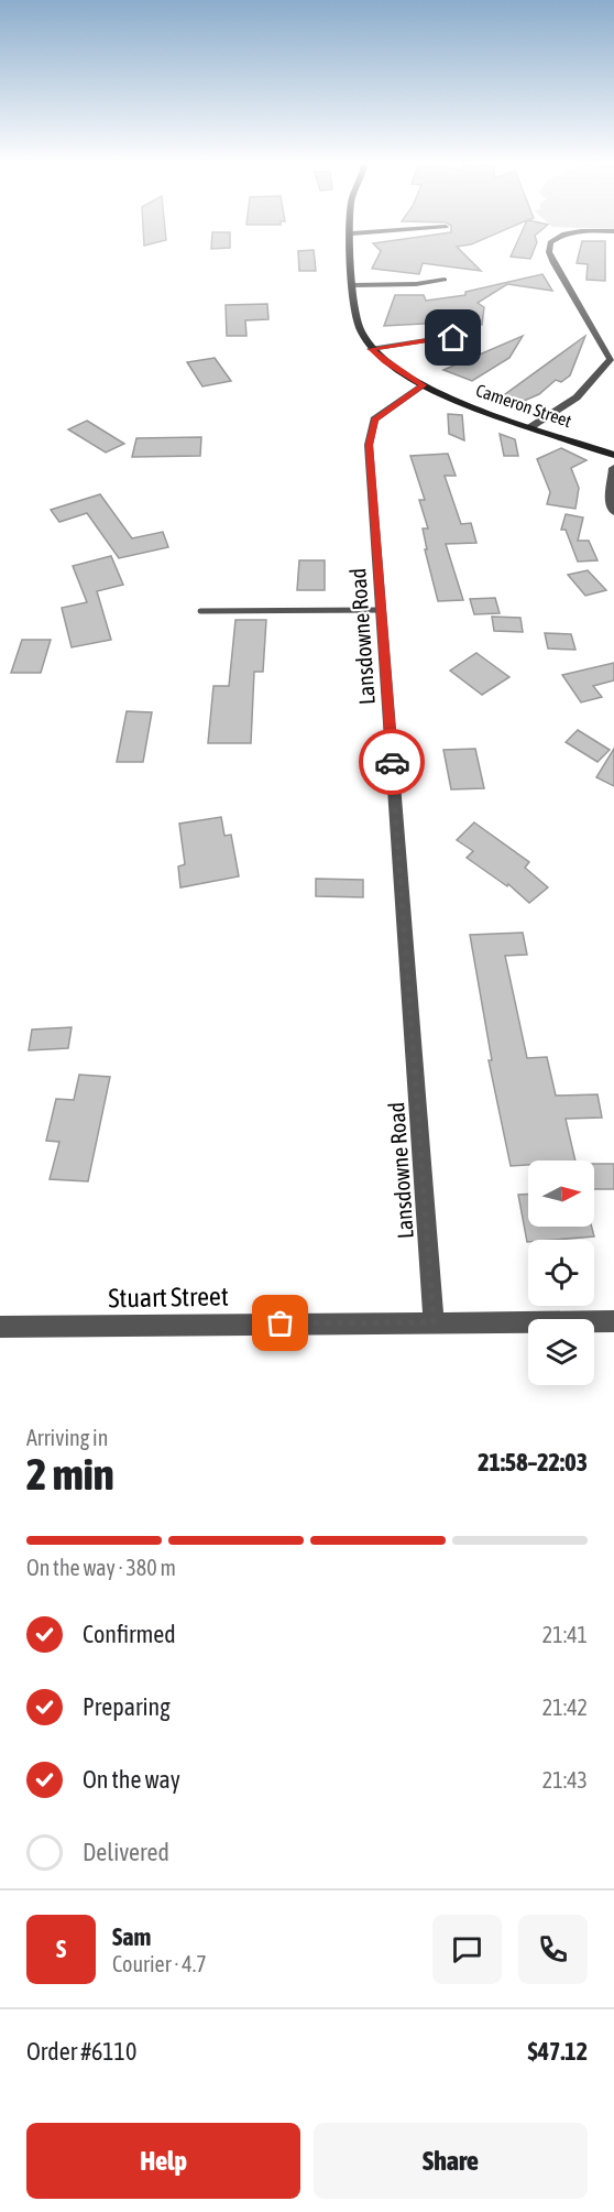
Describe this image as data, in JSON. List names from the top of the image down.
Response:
{
  "streets": {
    "street": ["Cameron Street", "Lansdowne Road", "Stuart Street"]
  },
  "crossings": [
    ["Cameron Street", "Lansdowne Road"],
    ["Lansdowne Road", "Stuart Street"]
  ],
  "north": "right",
  "page": {
    "heading": ["2 min", "Arriving in", "21:58–22:03"],
    "panel": [
      "Sam",
      "Courier · 4.7",
      "Order #6110",
      "$47.12"
    ],
    "bar": "On the way · 380 m",
    "list": [
      ["Confirmed", "21:41"],
      ["Preparing", "21:42"],
      ["On the way", "21:43"],
      "Delivered"
    ],
    "round": "S",
    "buttons": ["Help", "Share"]
  }
}
